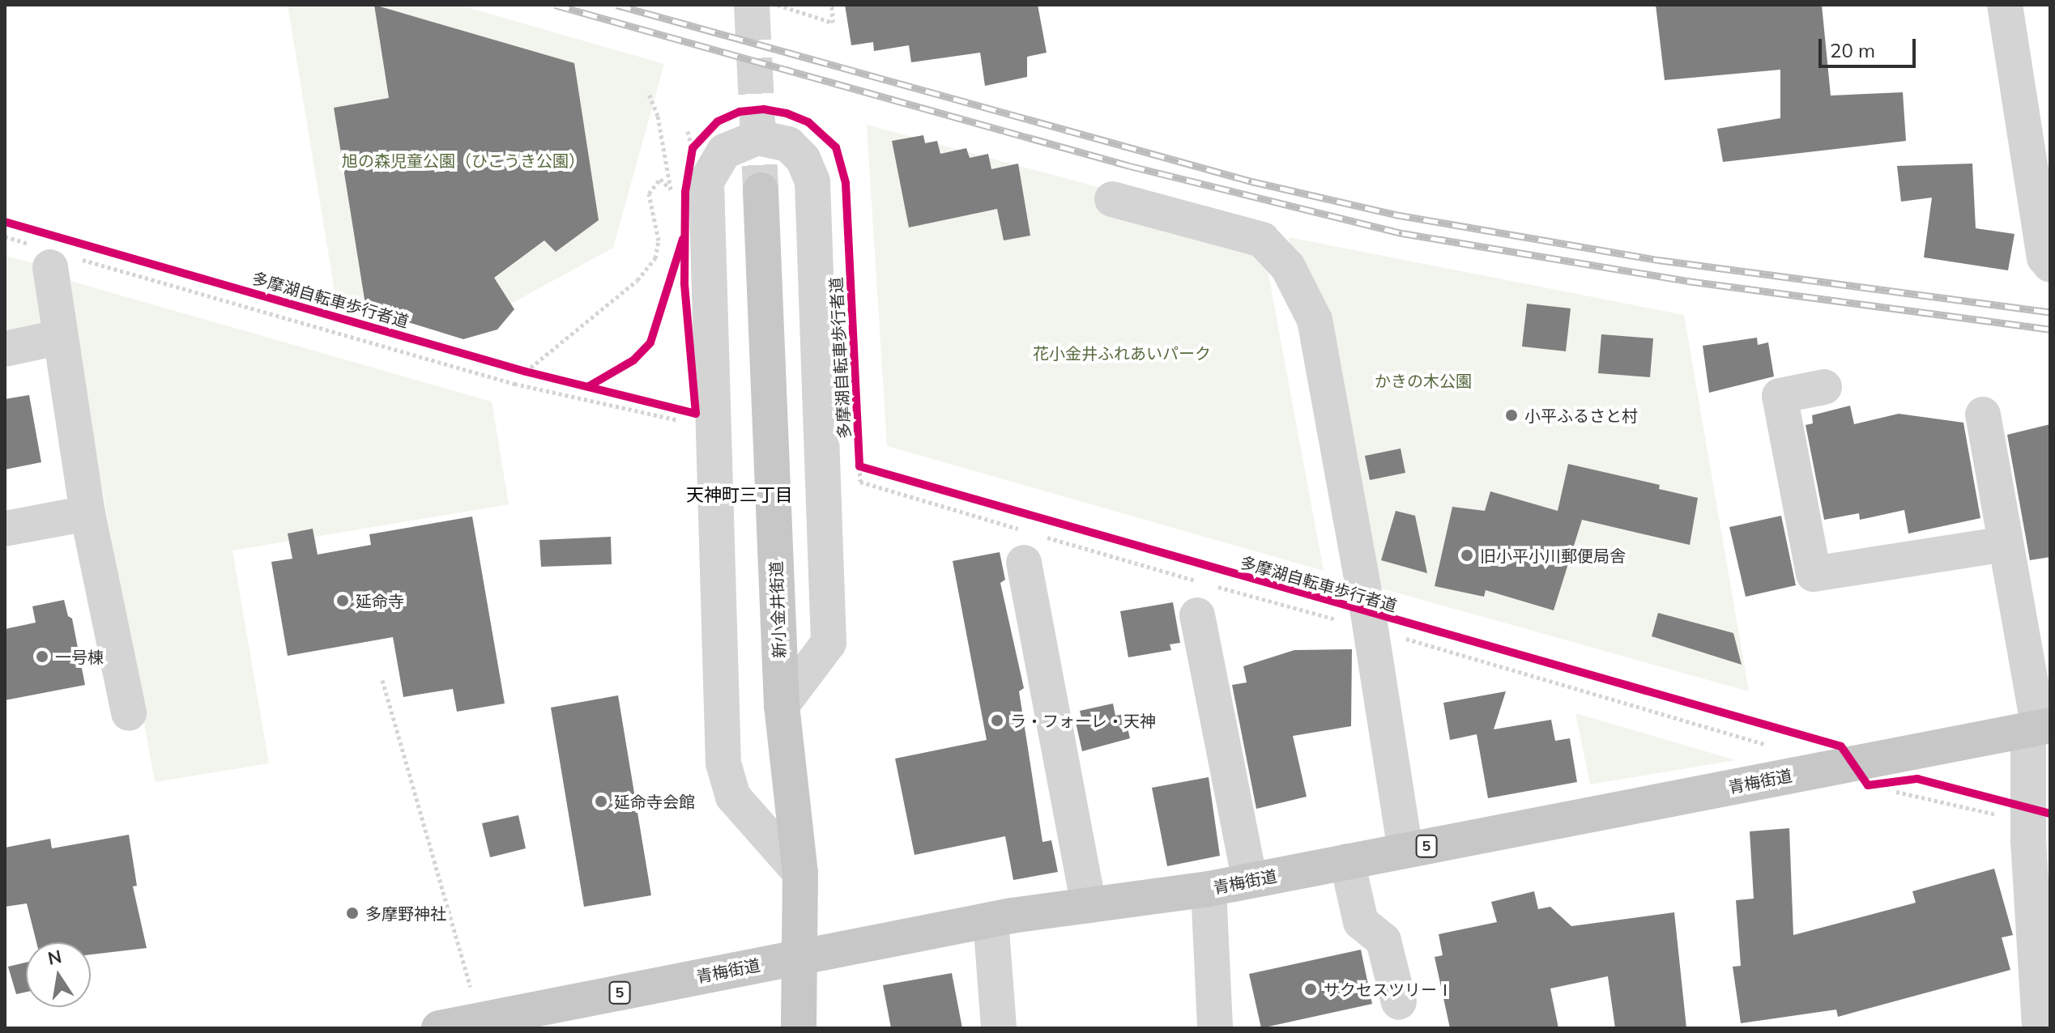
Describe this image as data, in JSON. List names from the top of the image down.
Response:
{
  "streets": {
    "main road": ["新小金井街道", "青梅街道", "5"],
    "cycle path": ["多摩湖自転車歩行者道"]
  },
  "crossings": [
    ["新小金井街道", "青梅街道"]
  ],
  "districts": ["天神町三丁目"],
  "parks": ["旭の森児童公園（ひこうき公園）", "花小金井ふれあいパーク", "かきの木公園"],
  "places": [
    "小平ふるさと村",
    "旧小平小川郵便局舎",
    "延命寺",
    "一号棟",
    "ラ・フォーレ・天神",
    "延命寺会館",
    "多摩野神社",
    "サクセスツリーⅠ"
  ],
  "scale_bar": "20 m",
  "north": "top"
}
